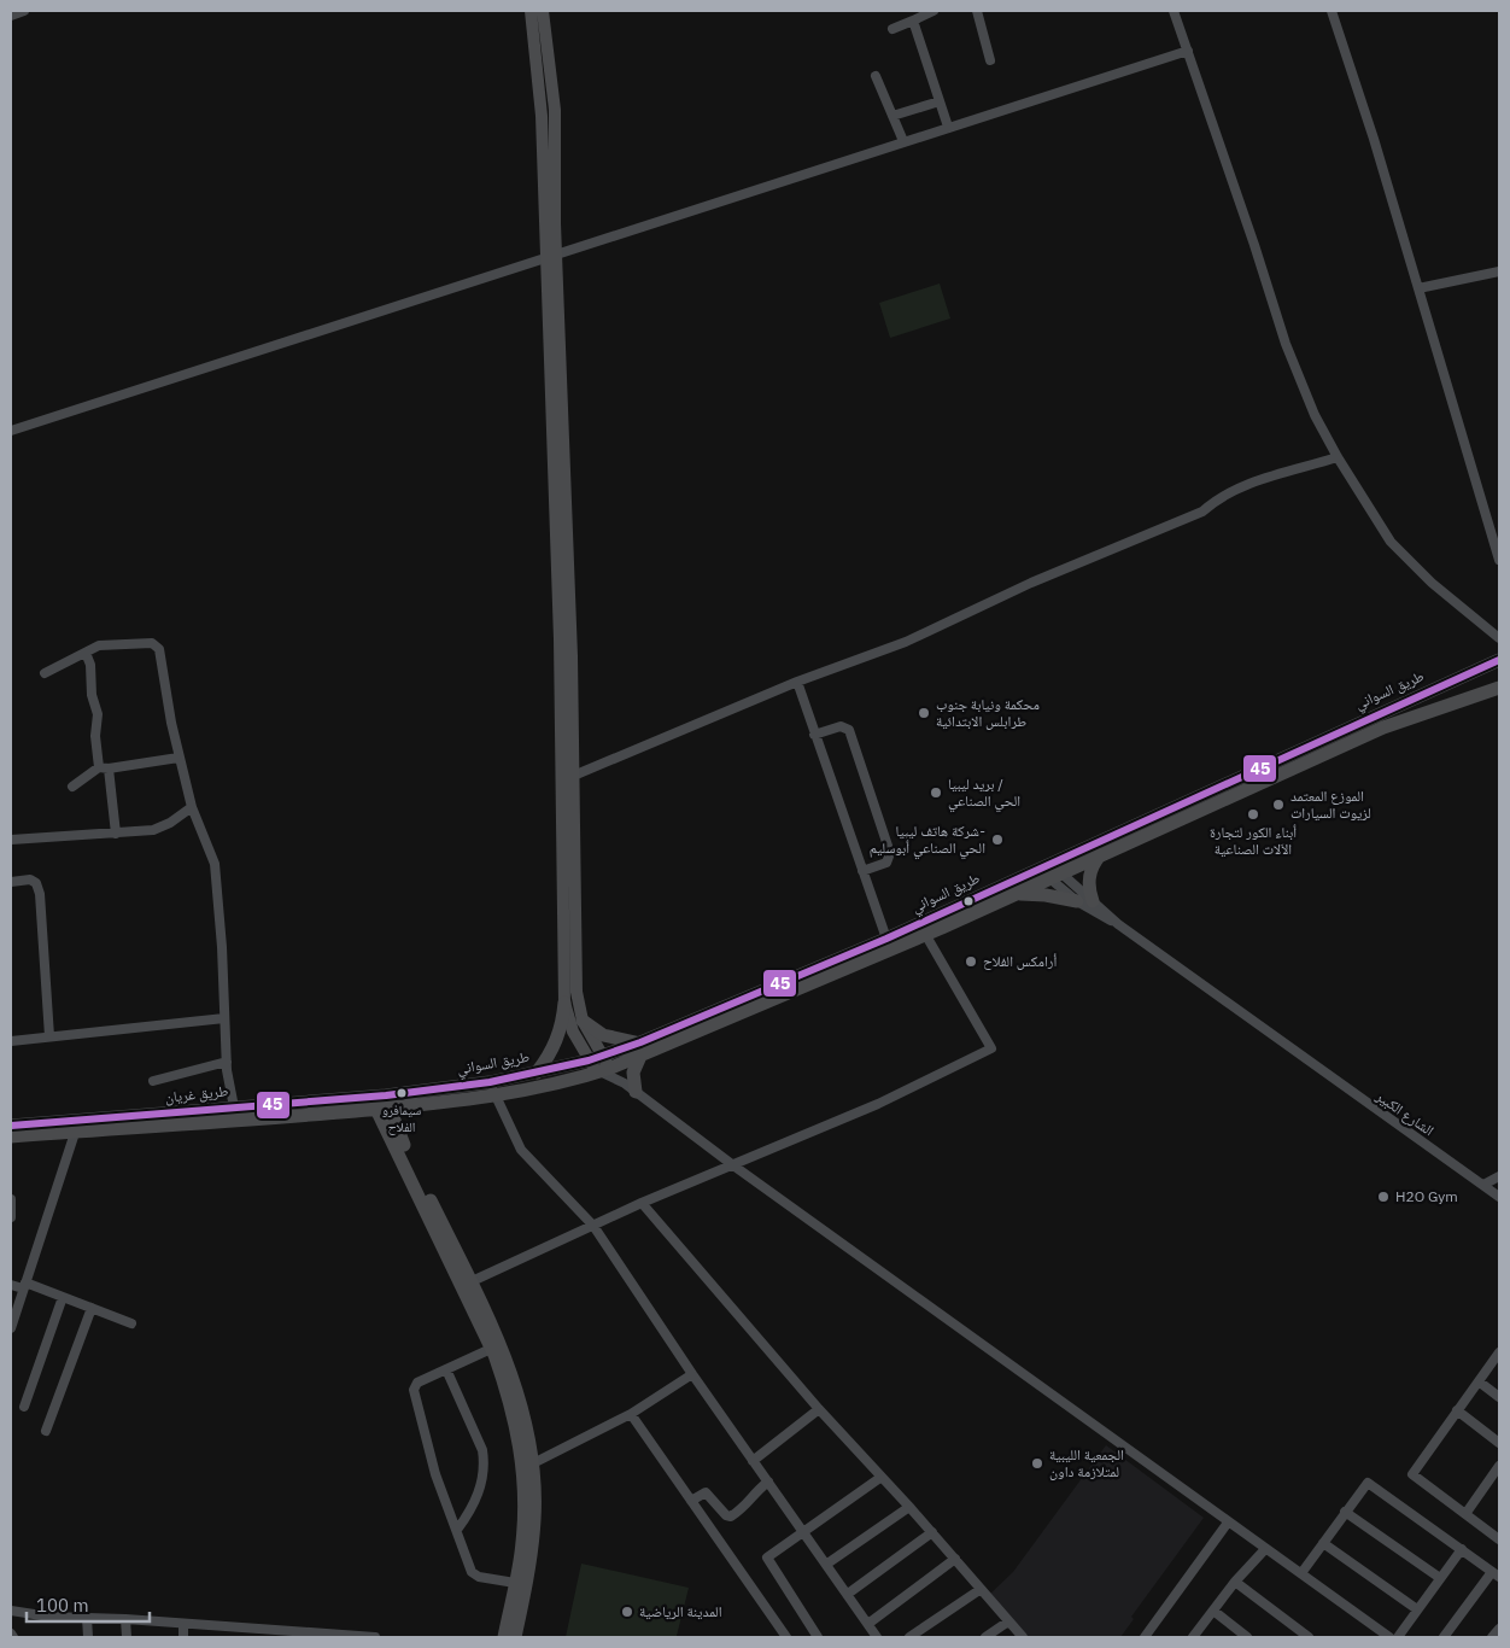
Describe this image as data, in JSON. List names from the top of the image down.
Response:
{
  "streets": {
    "highway": ["طريق السواني", "طريق غريان"],
    "street": ["الشارع الكبير"]
  },
  "crossings": [
    ["طريق السواني", "طريق غريان"],
    ["طريق السواني", "الشارع الكبير"]
  ],
  "places": [
    "محكمة ونيابة جنوب طرابلس الابتدائية",
    "بريد ليبيا / الحي الصناعي",
    "الموزع المعتمد لزيوت السيارات",
    "أبناء الكور لتجارة الاَلات الصناعية",
    "شركة هاتف ليبيا- الحي الصناعي أبوسليم",
    "أرامكس الفلاح",
    "سيمافرو الفلاح",
    "H2O Gym",
    "الجمعية الليبية لمتلازمة داون",
    "المدينة الرياضية"
  ],
  "lines": ["transit line 45"],
  "scale_bar": "100 m"
}
